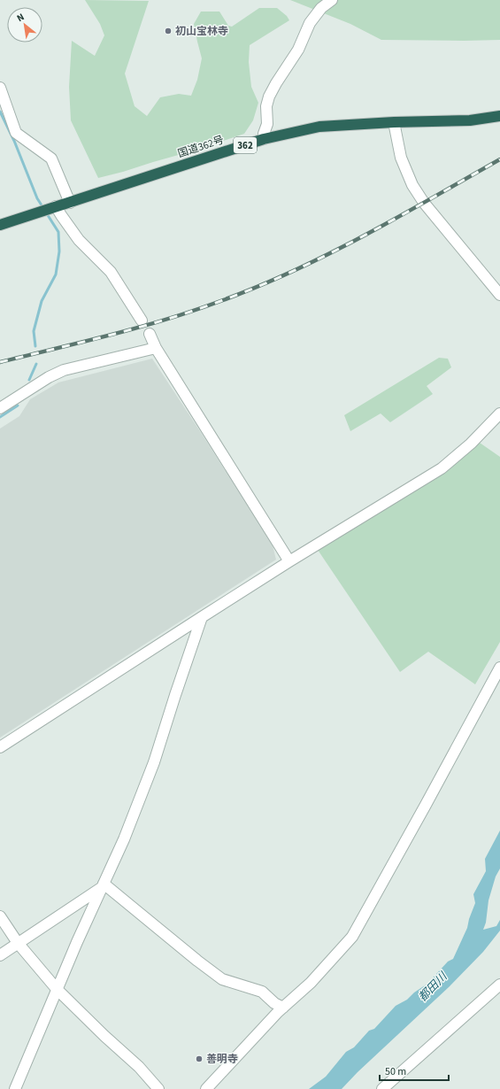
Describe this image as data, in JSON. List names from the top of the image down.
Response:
{
  "streets": {
    "highway": ["362", "国道362号"]
  },
  "water": ["都田川"],
  "places": ["初山宝林寺", "善明寺"],
  "scale_bar": "50 m",
  "north": "top left"
}
